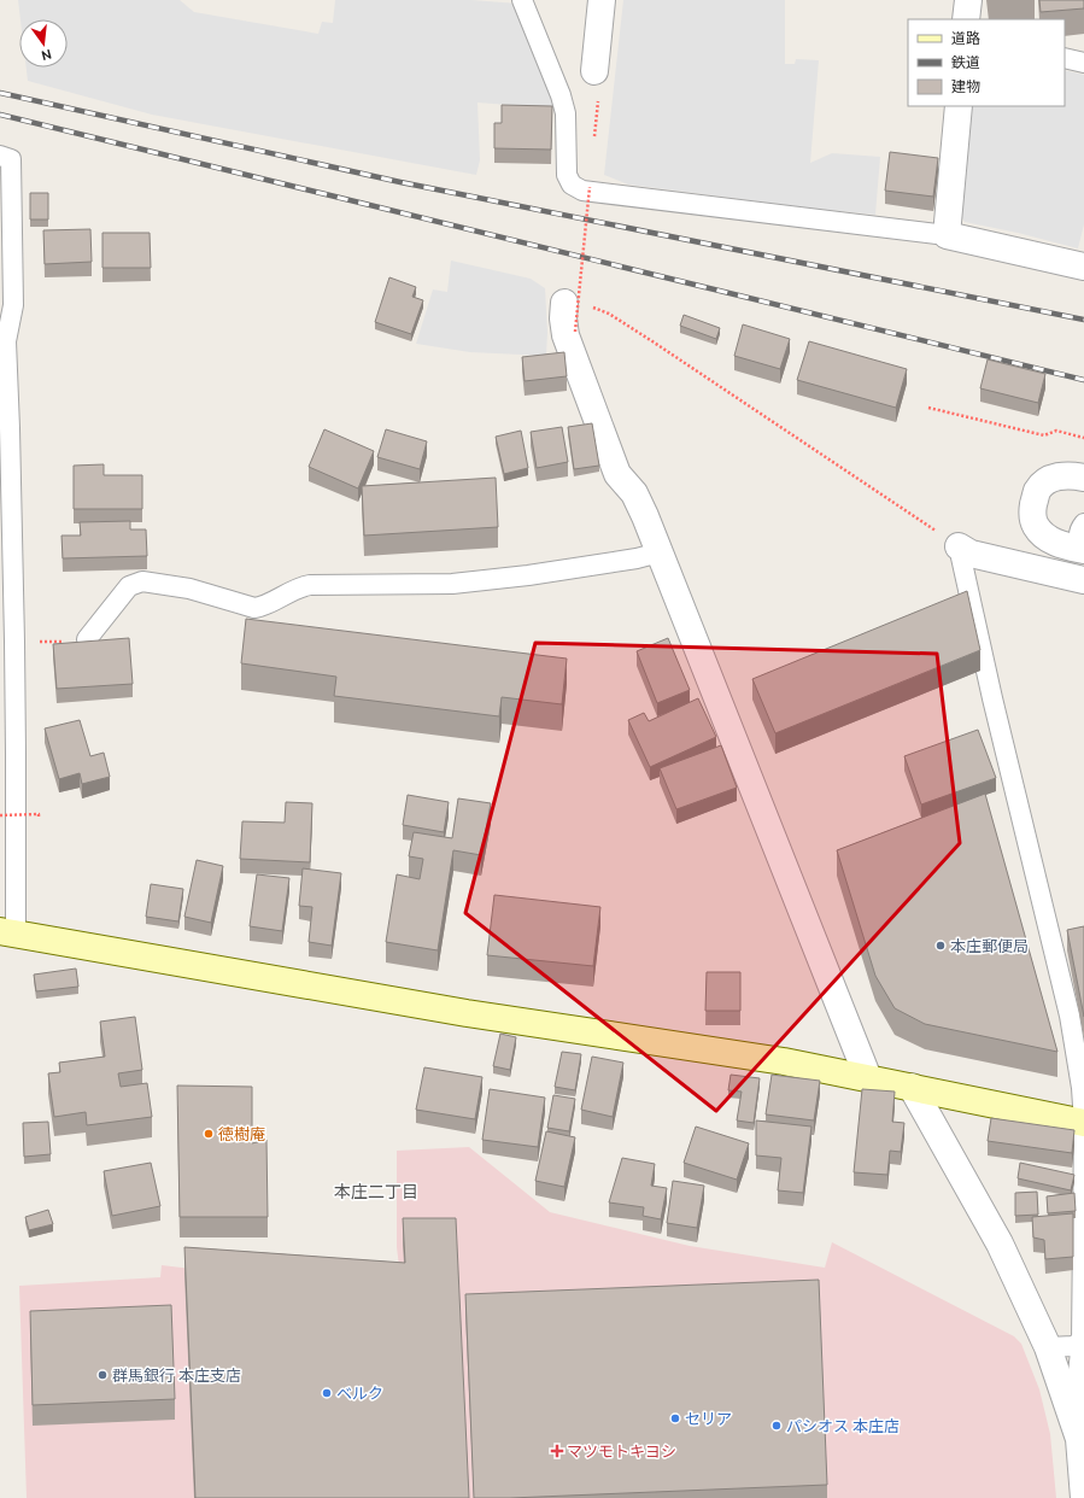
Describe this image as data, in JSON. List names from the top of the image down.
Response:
{
  "districts": ["本庄二丁目"],
  "places": {
    "other": [
      "本庄郵便局",
      "徳樹庵",
      "群馬銀行 本庄支店",
      "ベルク",
      "セリア",
      "パシオス 本庄店"
    ],
    "health": ["マツモトキヨシ"]
  },
  "legend": ["道路", "鉄道", "建物"],
  "north": "bottom"
}
